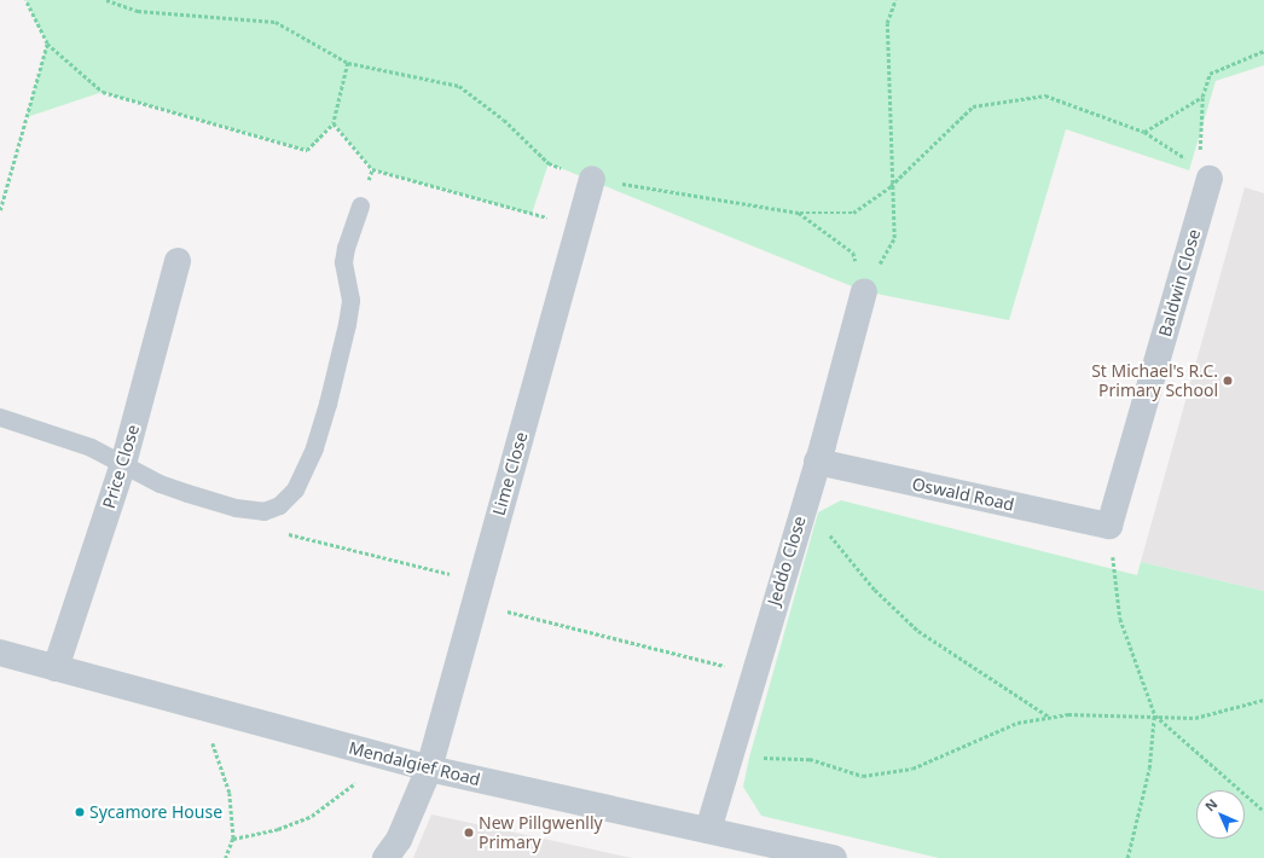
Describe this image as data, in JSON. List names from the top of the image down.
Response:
{
  "streets": {
    "street": [
      "Baldwin Close",
      "Price Close",
      "Lime Close",
      "Oswald Road",
      "Jeddo Close",
      "Mendalgief Road"
    ]
  },
  "crossings": [
    ["Baldwin Close", "Oswald Road"],
    ["Price Close", "Mendalgief Road"],
    ["Lime Close", "Mendalgief Road"],
    ["Oswald Road", "Jeddo Close"],
    ["Jeddo Close", "Mendalgief Road"]
  ],
  "places": ["St Michael's R.C. Primary School", "Sycamore House", "New Pillgwenlly Primary"],
  "north": "top left"
}
